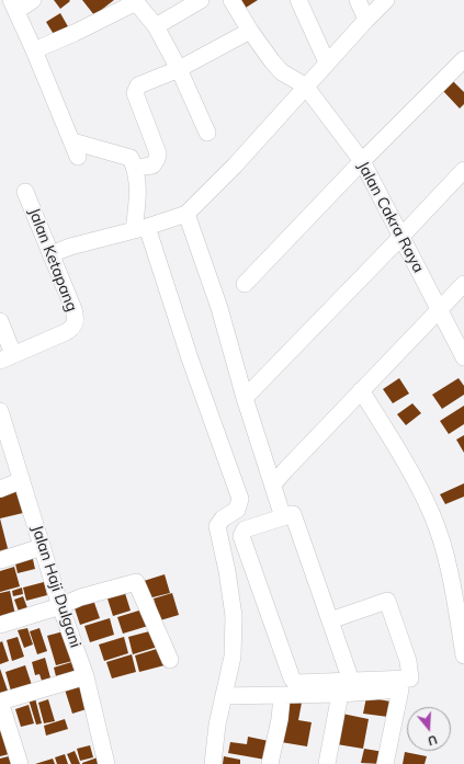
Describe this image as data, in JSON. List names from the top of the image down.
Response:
{
  "streets": {
    "street": ["Jalan Cakra Raya", "Jalan Ketapang", "Jalan Haji Dulgani"]
  },
  "north": "bottom"
}
